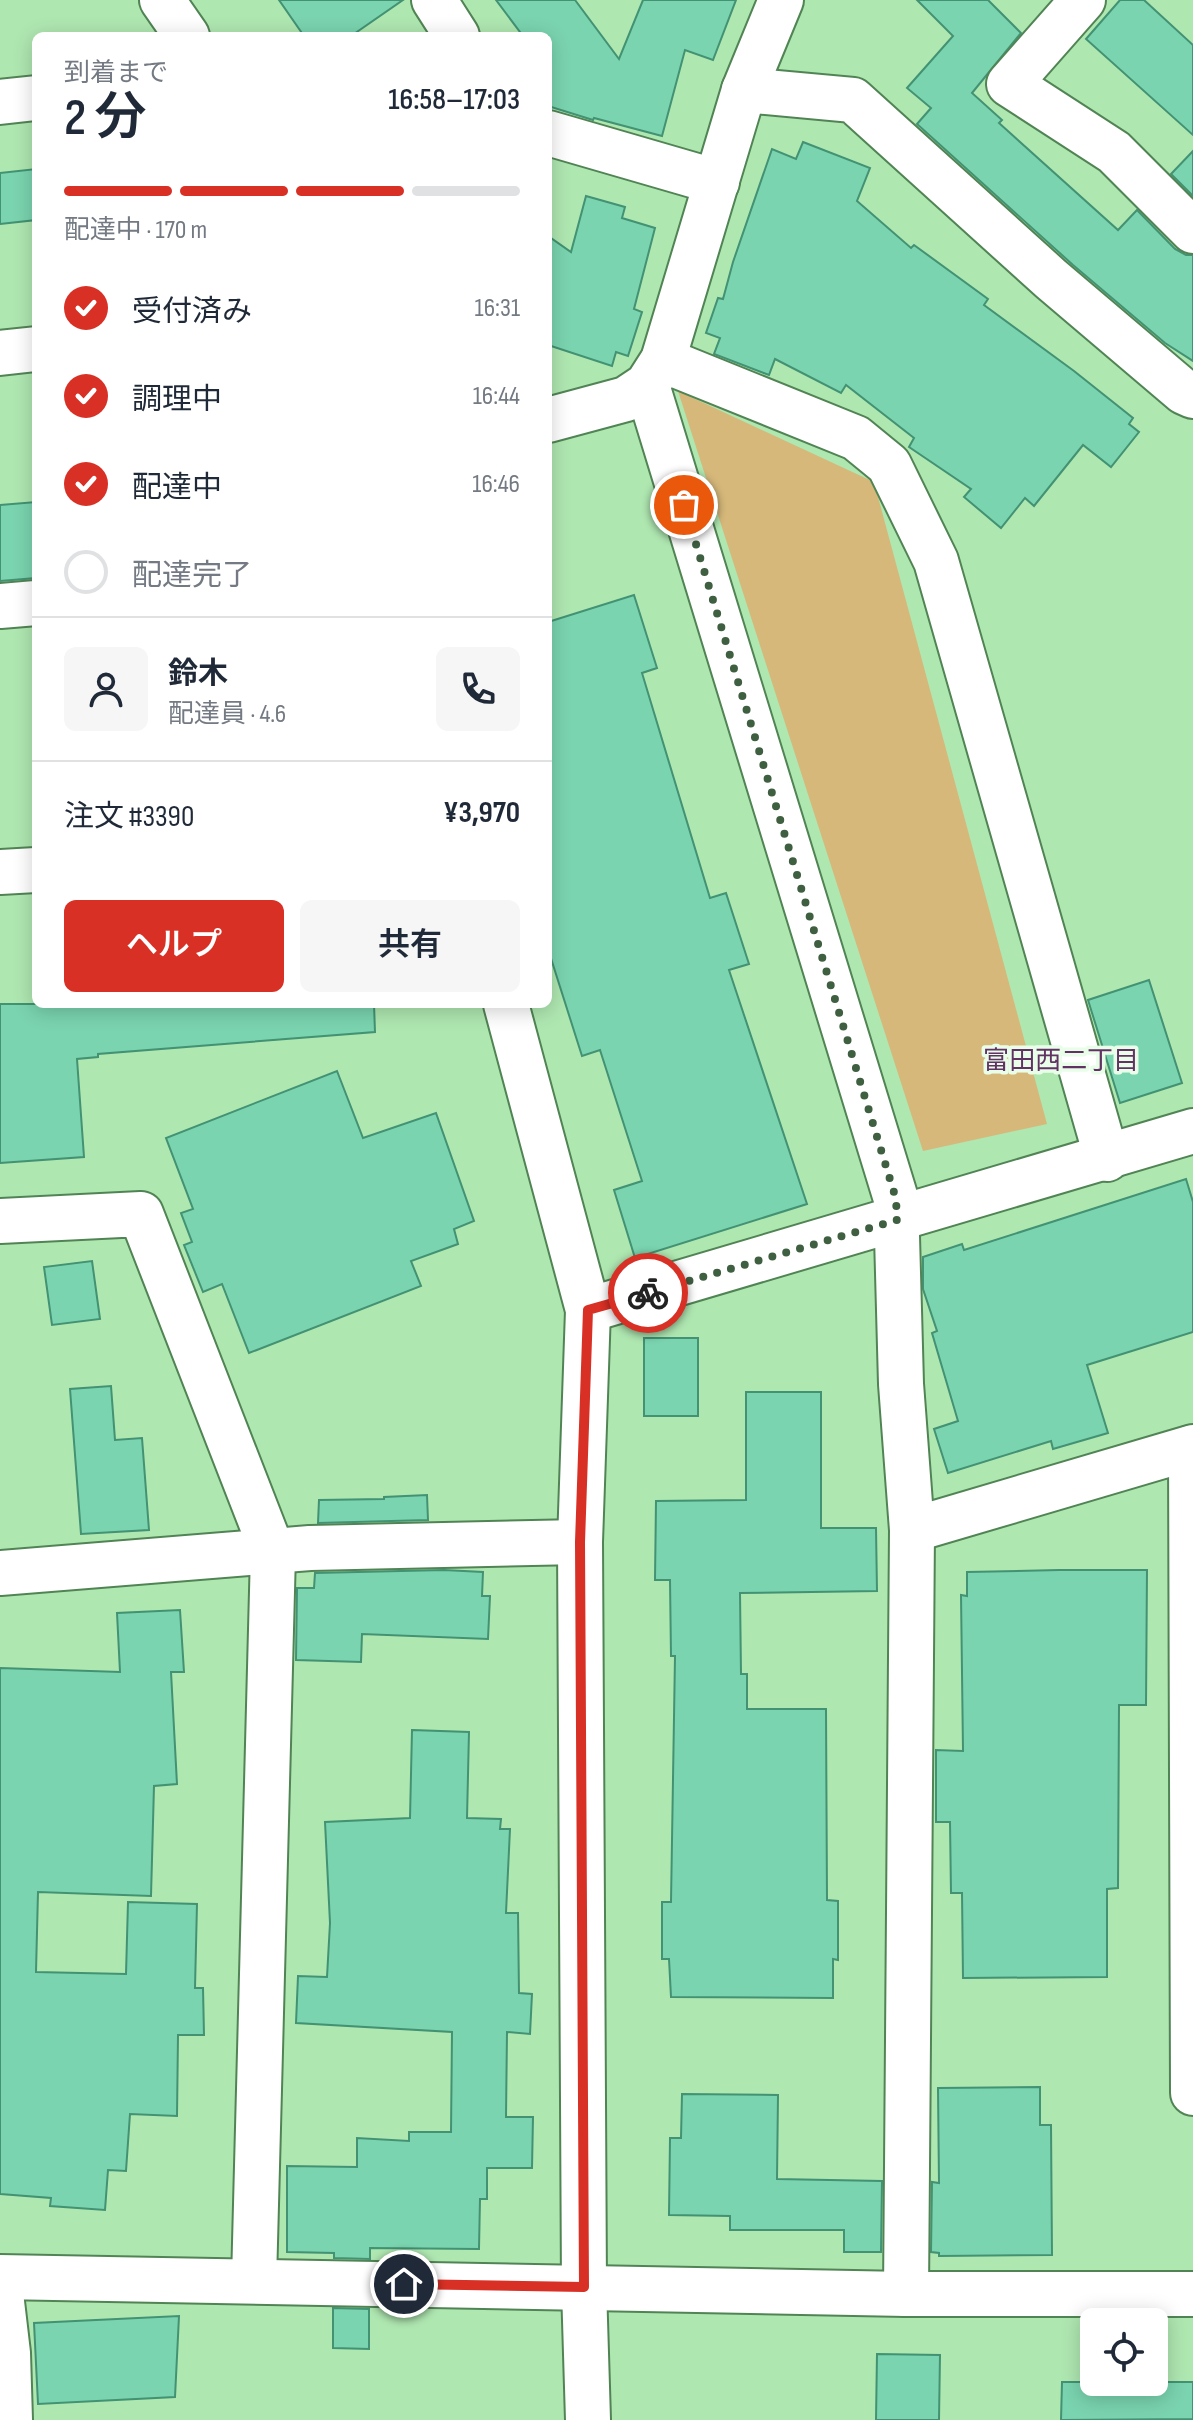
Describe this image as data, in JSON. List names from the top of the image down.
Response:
{
  "districts": ["富田西二丁目"],
  "page": {
    "heading": ["2 分", "到着まで", "16:58–17:03"],
    "panel": [
      "鈴木",
      "配達員 · 4.6",
      "注文 #3390",
      "¥3,970"
    ],
    "bar": "配達中 · 170 m",
    "list": [
      ["受付済み", "16:31"],
      ["調理中", "16:44"],
      ["配達中", "16:46"],
      "配達完了"
    ],
    "buttons": ["ヘルプ", "共有"]
  }
}
